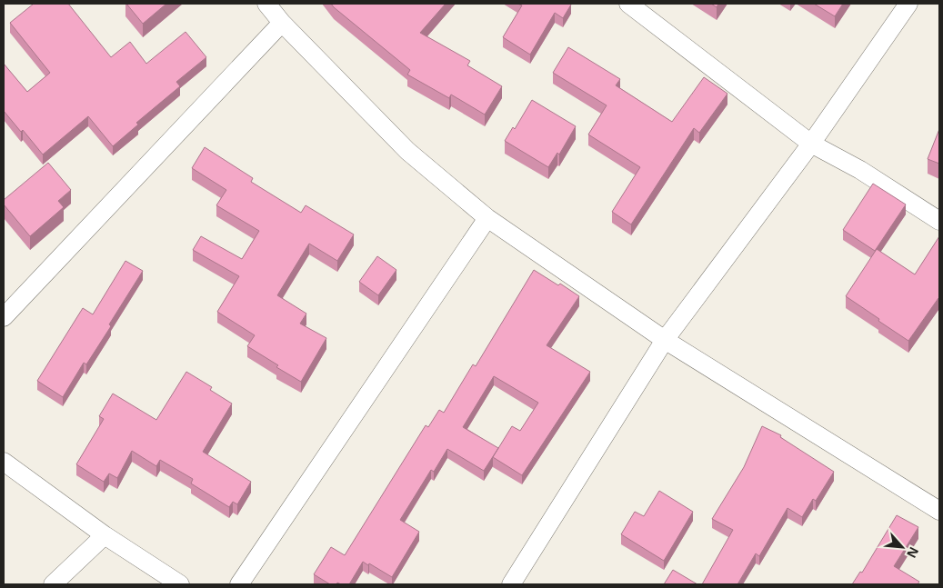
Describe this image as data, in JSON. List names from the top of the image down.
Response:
{
  "north": "bottom right"
}
